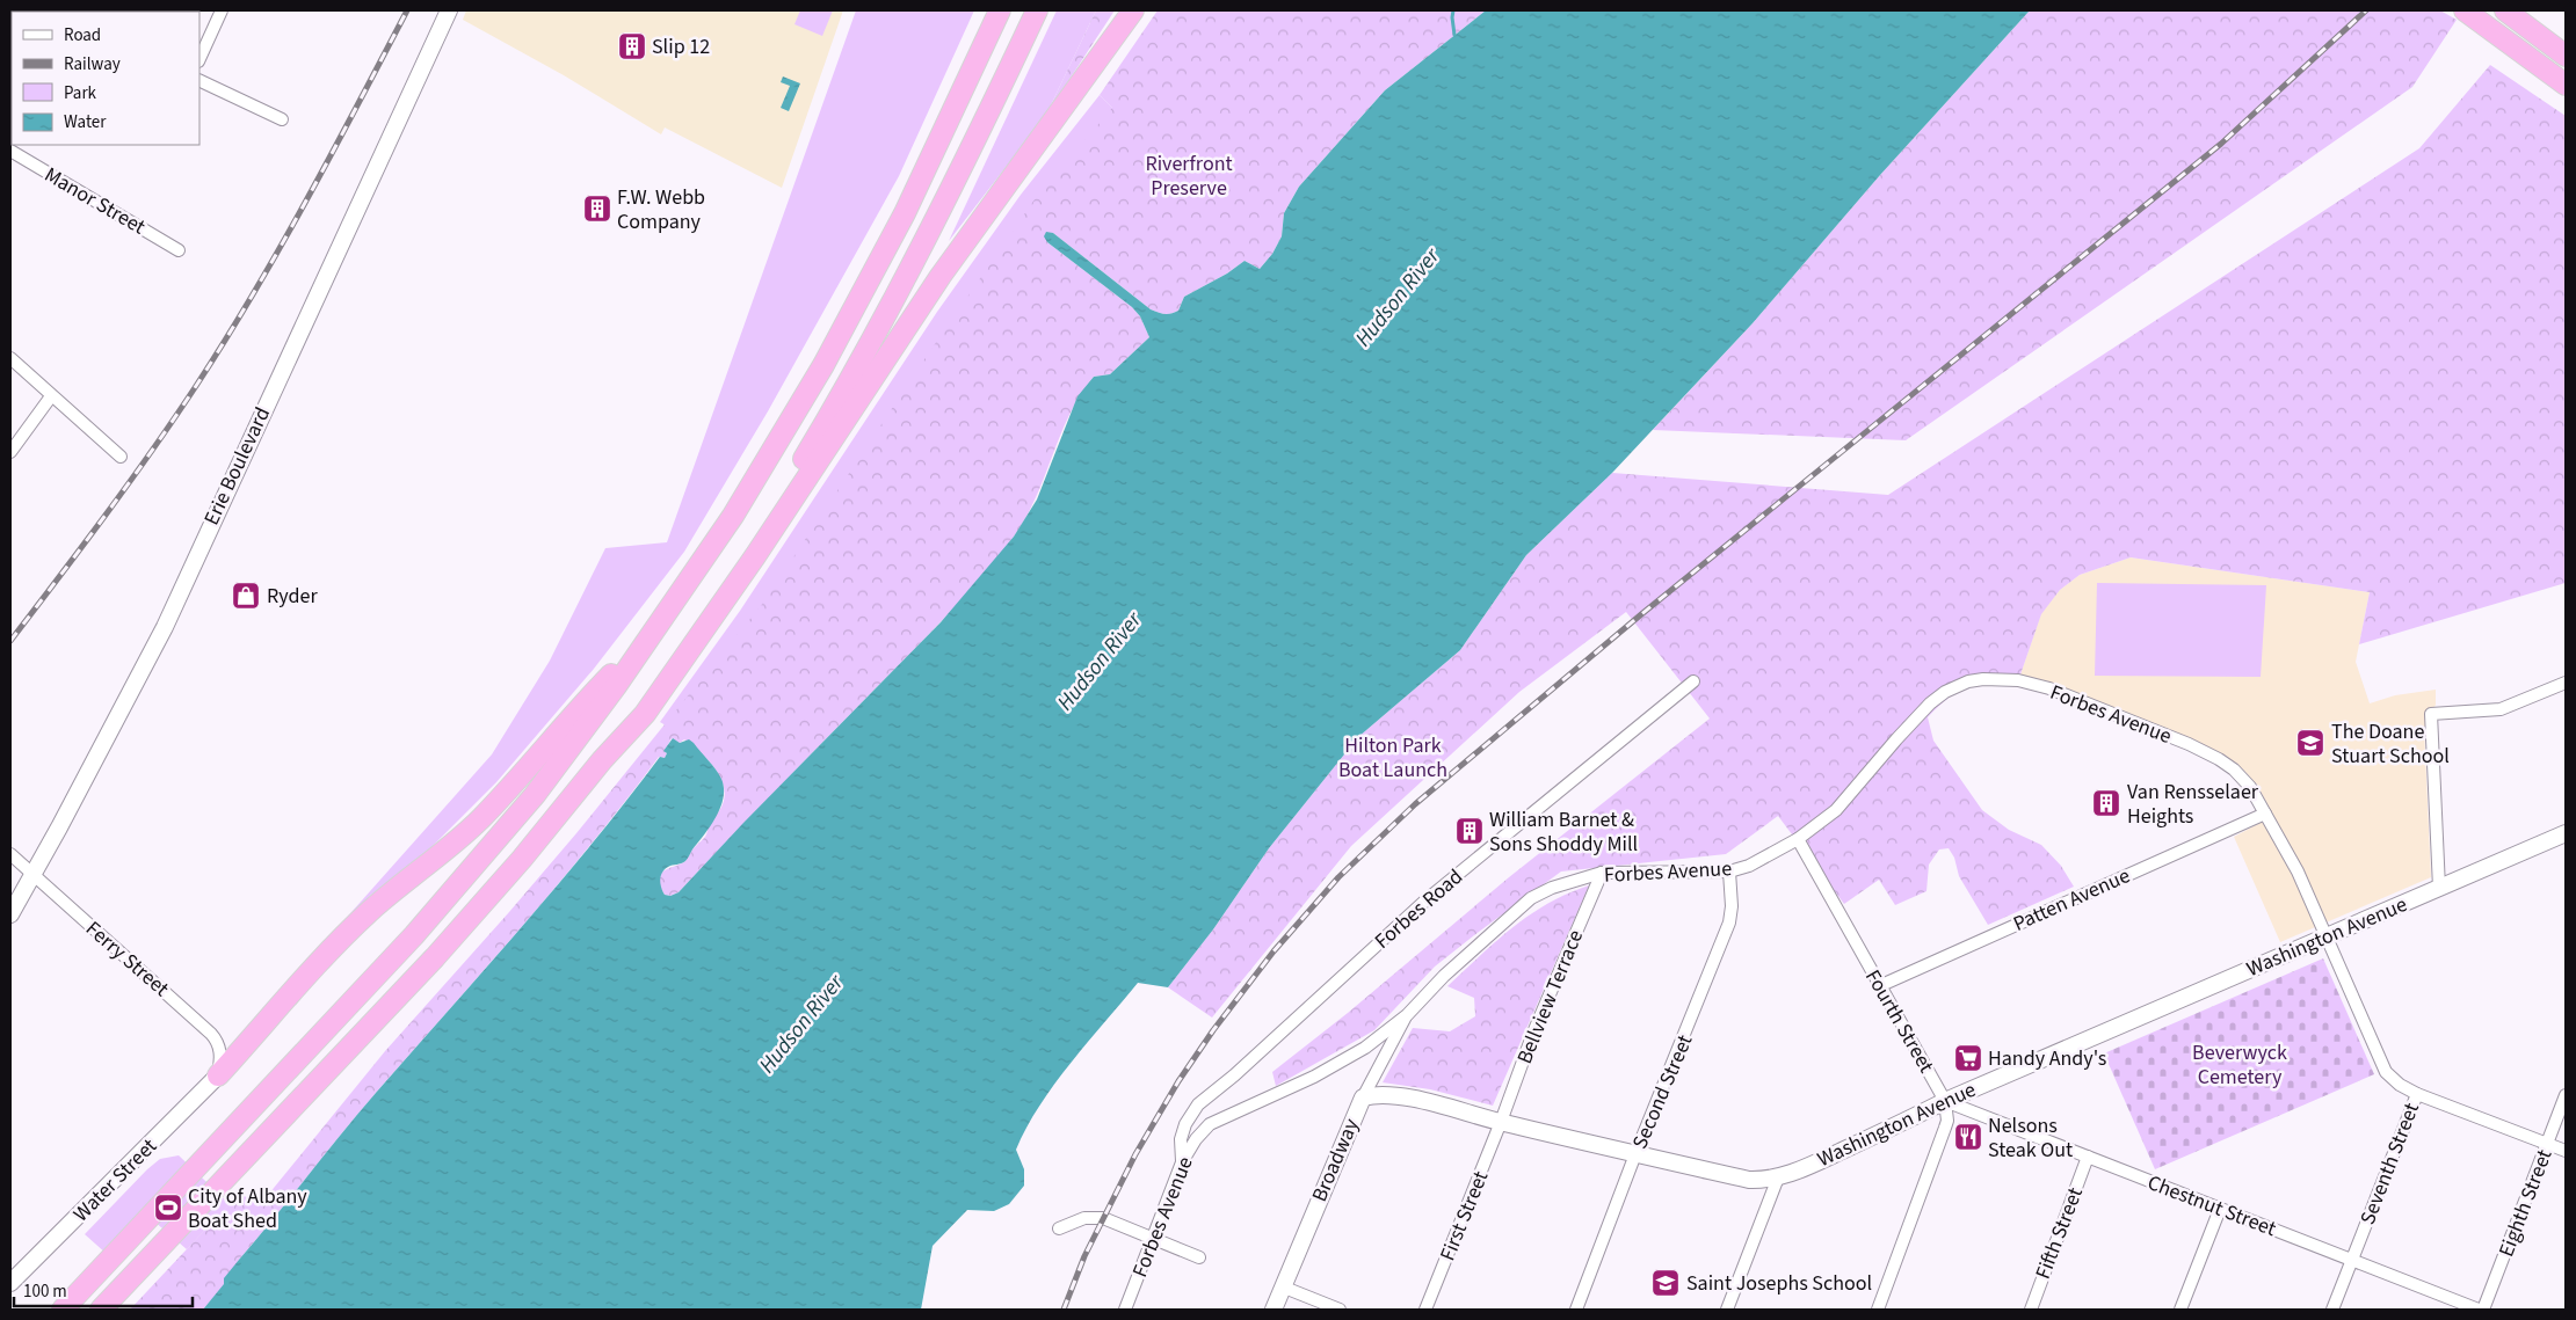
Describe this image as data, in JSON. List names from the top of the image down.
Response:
{
  "streets": {
    "street": [
      "Manor Street",
      "Erie Boulevard",
      "Forbes Avenue",
      "Patten Avenue",
      "Forbes Road",
      "Washington Avenue",
      "Ferry Street",
      "Bellview Terrace",
      "Fourth Street",
      "Second Street",
      "Broadway",
      "Seventh Street",
      "Water Street",
      "Eighth Street",
      "Chestnut Street",
      "First Street",
      "Fifth Street"
    ]
  },
  "crossings": [
    ["Erie Boulevard", "Ferry Street"],
    ["Forbes Avenue", "Patten Avenue"],
    ["Forbes Avenue", "Forbes Road"],
    ["Forbes Avenue", "Washington Avenue"],
    ["Forbes Avenue", "Bellview Terrace"],
    ["Forbes Avenue", "Fourth Street"],
    ["Forbes Avenue", "Second Street"],
    ["Forbes Avenue", "Broadway"],
    ["Forbes Avenue", "Seventh Street"],
    ["Patten Avenue", "Fourth Street"],
    ["Washington Avenue", "Bellview Terrace"],
    ["Washington Avenue", "Fourth Street"],
    ["Washington Avenue", "Second Street"],
    ["Washington Avenue", "Broadway"],
    ["Washington Avenue", "Seventh Street"],
    ["Washington Avenue", "Chestnut Street"],
    ["Washington Avenue", "First Street"],
    ["Ferry Street", "Water Street"],
    ["Bellview Terrace", "First Street"],
    ["Fourth Street", "Chestnut Street"],
    ["Seventh Street", "Chestnut Street"],
    ["Chestnut Street", "Fifth Street"]
  ],
  "water": ["Hudson River"],
  "parks": ["Riverfront Preserve", "Hilton Park Boat Launch", "Beverwyck Cemetery"],
  "places": {
    "building": [
      "Slip 12",
      "F.W. Webb Company",
      "Van Rensselaer Heights",
      "William Barnet & Sons Shoddy Mill"
    ],
    "shop": ["Ryder"],
    "school or university": ["The Doane Stuart School", "Saint Josephs School"],
    "supermarket": ["Handy Andy's"],
    "restaurant": ["Nelsons Steak Out"],
    "sports": ["City of Albany Boat Shed"]
  },
  "legend": [
    "Road",
    "Railway",
    "Park",
    "Water"
  ],
  "scale_bar": "100 m"
}
